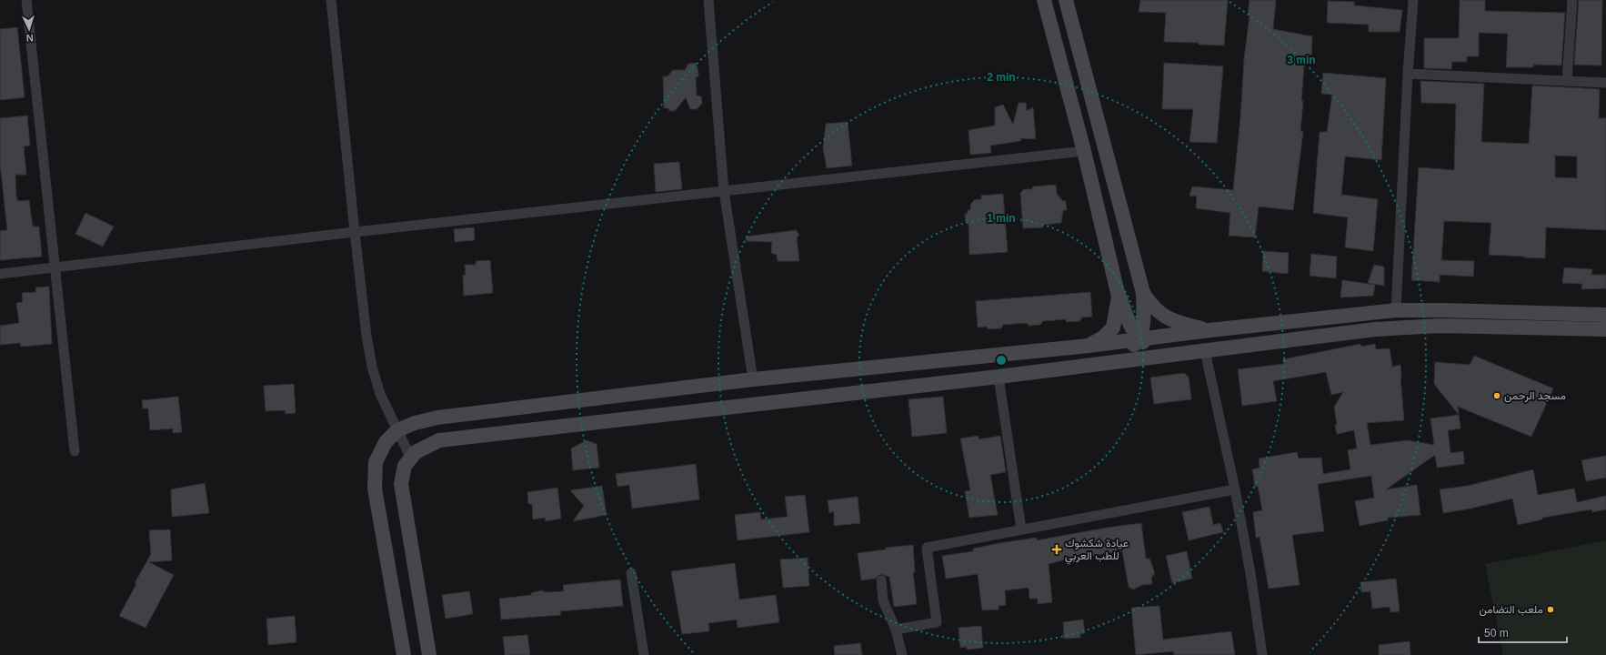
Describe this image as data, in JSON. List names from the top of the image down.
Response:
{
  "places": {
    "other": ["مسجد الرحمن", "ملعب التضامن"],
    "health": ["عيادة شكشوك للطب العربي"]
  },
  "scale_bar": "50 m",
  "north": "bottom",
  "rings": ["3 min", "2 min", "1 min"]
}
